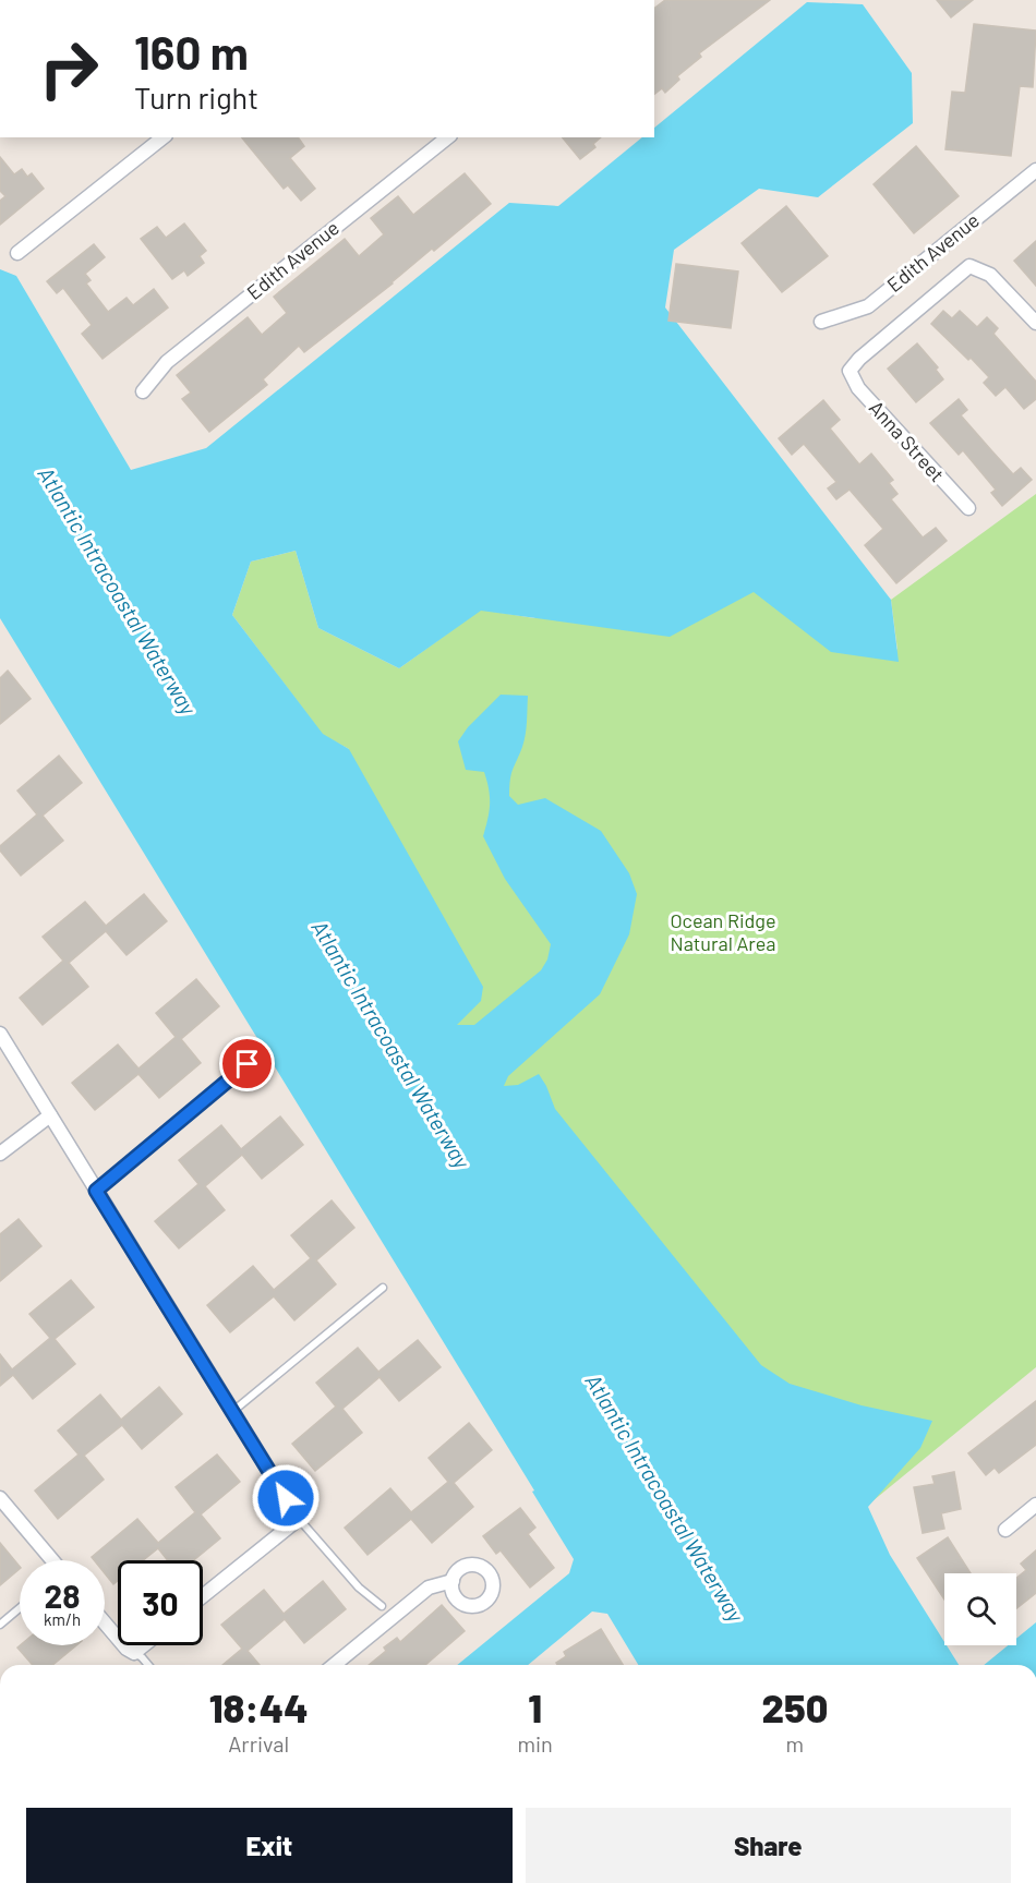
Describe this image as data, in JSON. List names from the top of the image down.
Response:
{
  "streets": {
    "street": ["Edith Avenue", "Anna Street"]
  },
  "water": ["Atlantic Intracoastal Waterway"],
  "parks": ["Ocean Ridge Natural Area"],
  "page": {
    "turn": ["160 m", "Turn right"],
    "speed": "28 km/h",
    "limit": "30",
    "eta": [
      "18:44",
      "Arrival",
      "1",
      "min",
      "250",
      "m"
    ],
    "buttons": ["Exit", "Share"]
  }
}
